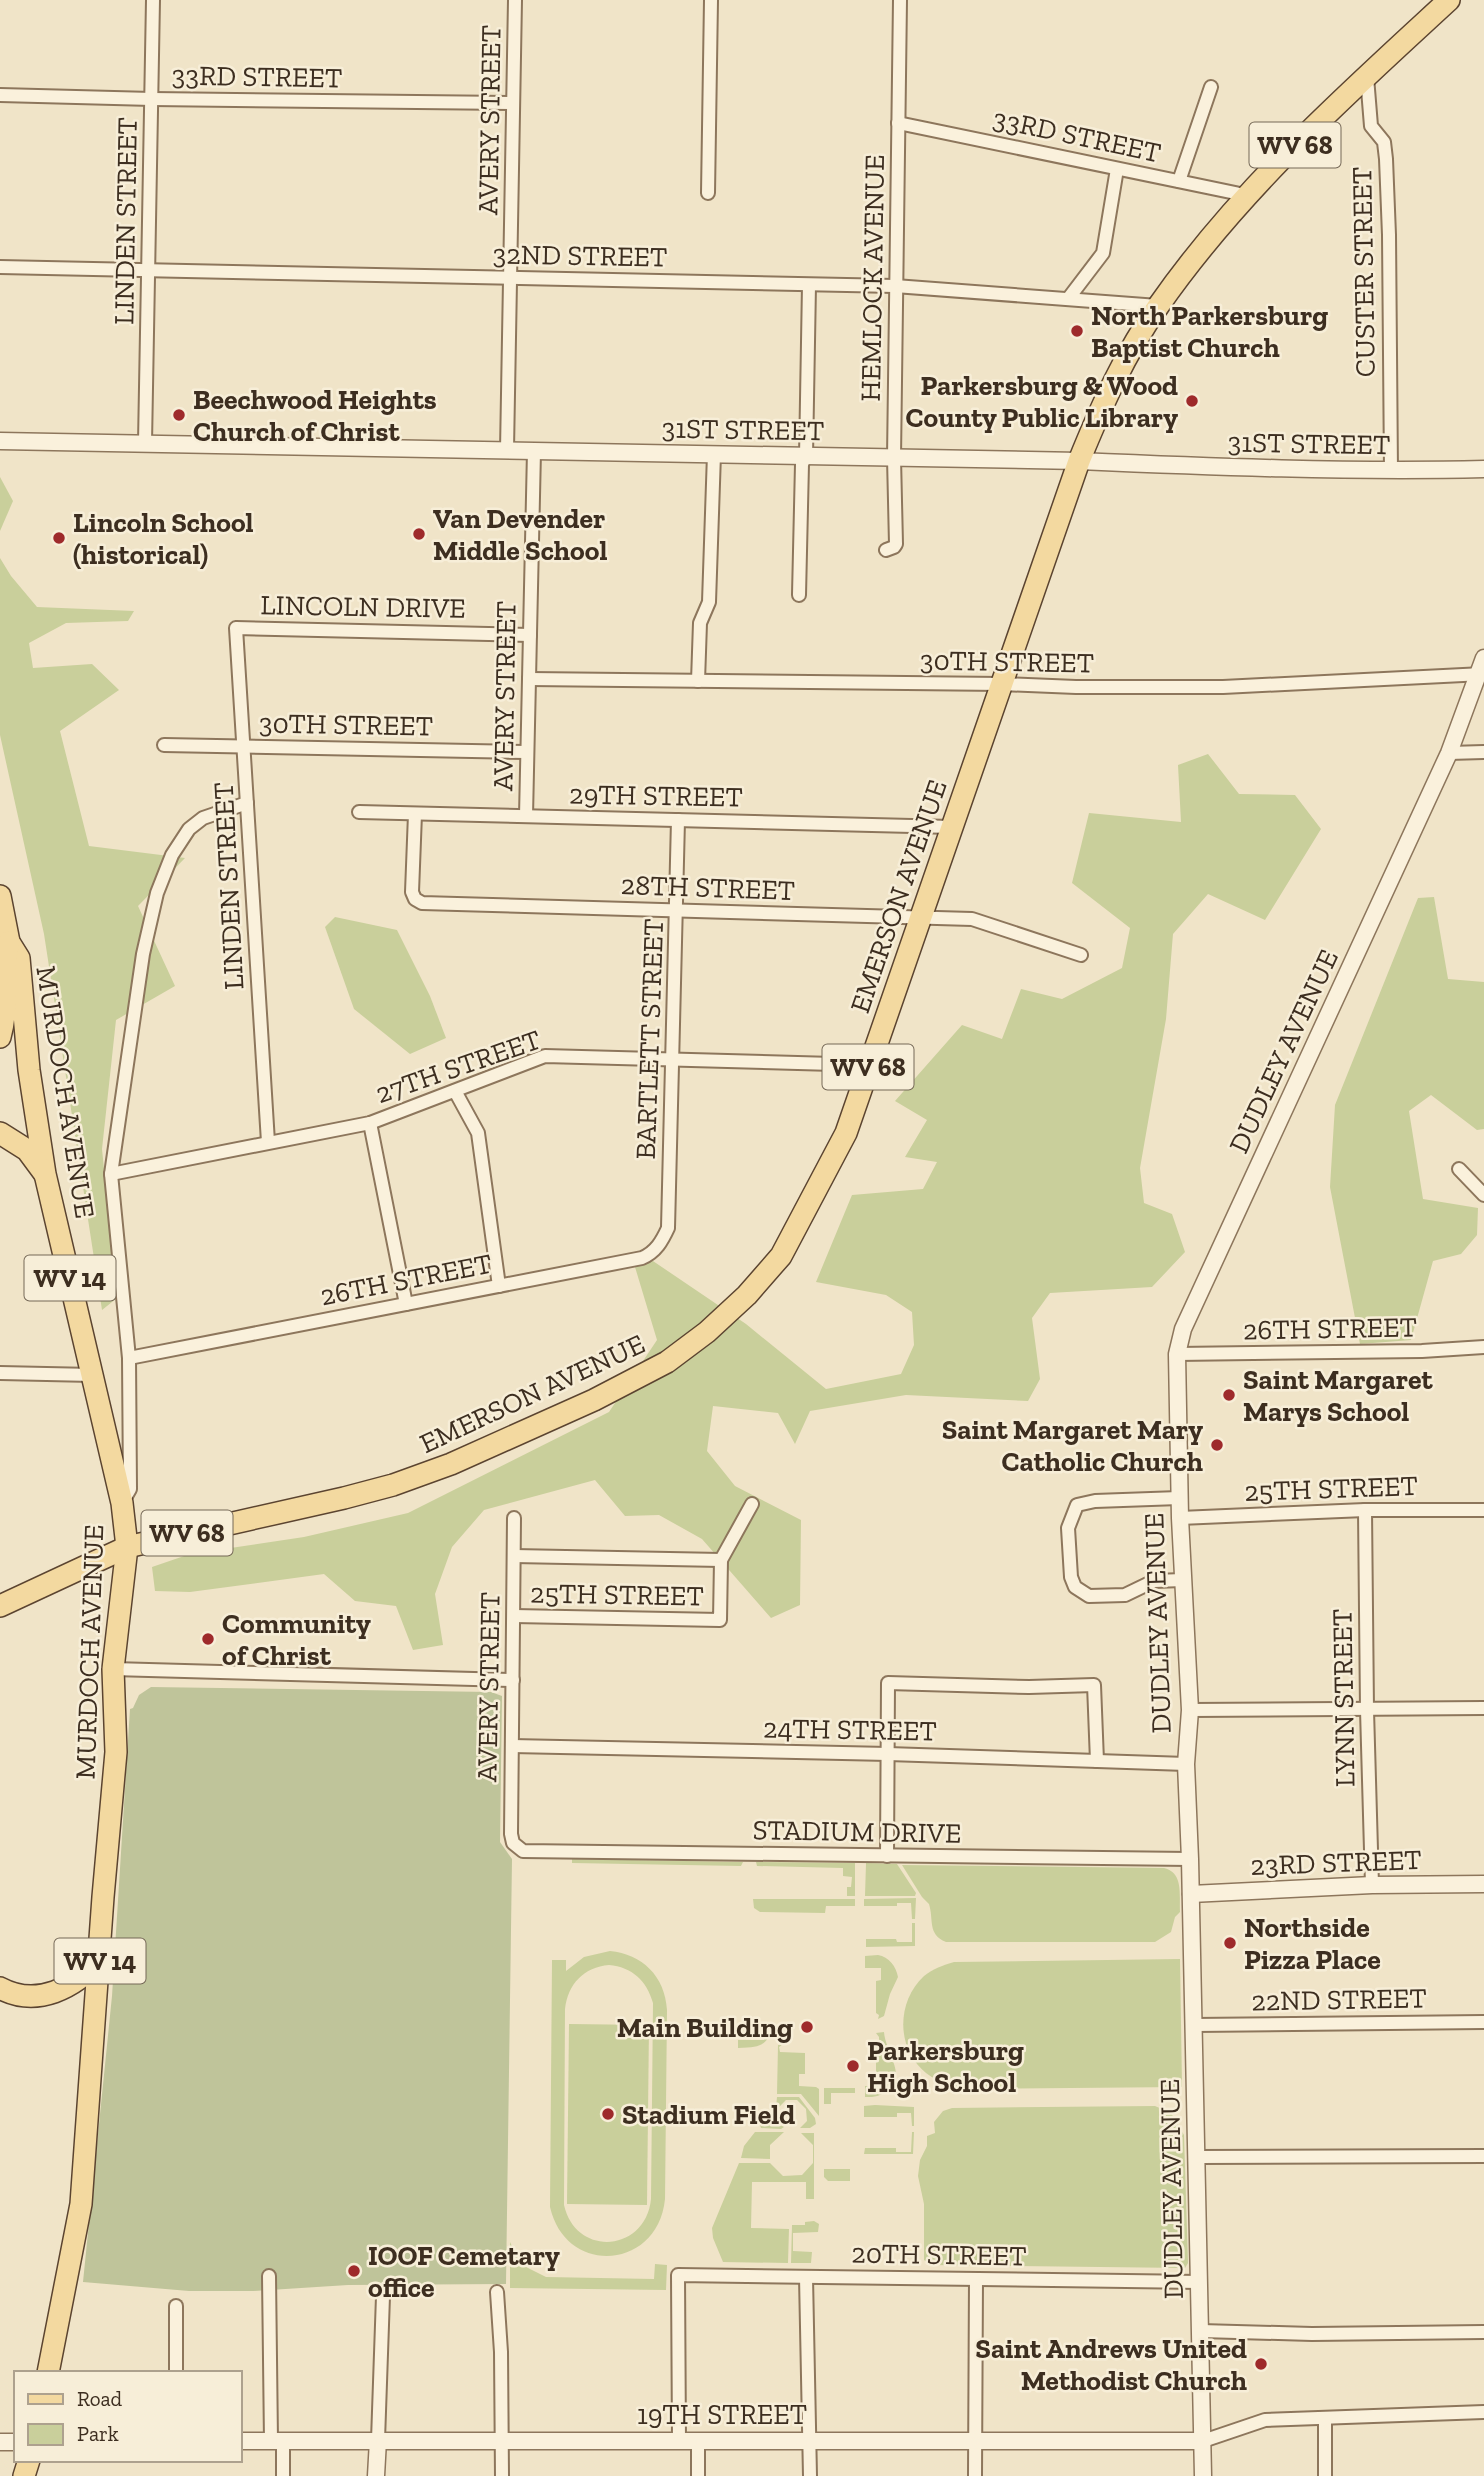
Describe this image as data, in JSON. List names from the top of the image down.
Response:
{
  "streets": {
    "main road": [
      "WV 68",
      "EMERSON AVENUE",
      "MURDOCH AVENUE",
      "WV 14"
    ],
    "street": [
      "33RD STREET",
      "AVERY STREET",
      "LINDEN STREET",
      "32ND STREET",
      "CUSTER STREET",
      "HEMLOCK AVENUE",
      "31ST STREET",
      "LINCOLN DRIVE",
      "30TH STREET",
      "29TH STREET",
      "28TH STREET",
      "BARTLETT STREET",
      "DUDLEY AVENUE",
      "27TH STREET",
      "26TH STREET",
      "25TH STREET",
      "LYNN STREET",
      "24TH STREET",
      "STADIUM DRIVE",
      "23RD STREET",
      "22ND STREET",
      "20TH STREET",
      "19TH STREET"
    ]
  },
  "crossings": [
    ["33RD STREET", "AVERY STREET"],
    ["33RD STREET", "LINDEN STREET"],
    ["33RD STREET", "HEMLOCK AVENUE"],
    ["33RD STREET", "EMERSON AVENUE"],
    ["AVERY STREET", "32ND STREET"],
    ["AVERY STREET", "31ST STREET"],
    ["AVERY STREET", "LINCOLN DRIVE"],
    ["AVERY STREET", "30TH STREET"],
    ["AVERY STREET", "29TH STREET"],
    ["AVERY STREET", "25TH STREET"],
    ["AVERY STREET", "24TH STREET"],
    ["AVERY STREET", "STADIUM DRIVE"],
    ["WV 68", "EMERSON AVENUE"],
    ["WV 68", "MURDOCH AVENUE"],
    ["LINDEN STREET", "32ND STREET"],
    ["LINDEN STREET", "31ST STREET"],
    ["LINDEN STREET", "LINCOLN DRIVE"],
    ["LINDEN STREET", "30TH STREET"],
    ["LINDEN STREET", "27TH STREET"],
    ["32ND STREET", "HEMLOCK AVENUE"],
    ["32ND STREET", "EMERSON AVENUE"],
    ["CUSTER STREET", "31ST STREET"],
    ["CUSTER STREET", "EMERSON AVENUE"],
    ["HEMLOCK AVENUE", "31ST STREET"],
    ["31ST STREET", "EMERSON AVENUE"],
    ["30TH STREET", "EMERSON AVENUE"],
    ["30TH STREET", "DUDLEY AVENUE"],
    ["29TH STREET", "28TH STREET"],
    ["29TH STREET", "EMERSON AVENUE"],
    ["29TH STREET", "BARTLETT STREET"],
    ["28TH STREET", "EMERSON AVENUE"],
    ["28TH STREET", "BARTLETT STREET"],
    ["EMERSON AVENUE", "27TH STREET"],
    ["EMERSON AVENUE", "MURDOCH AVENUE"],
    ["BARTLETT STREET", "27TH STREET"],
    ["BARTLETT STREET", "26TH STREET"],
    ["DUDLEY AVENUE", "26TH STREET"],
    ["DUDLEY AVENUE", "25TH STREET"],
    ["DUDLEY AVENUE", "24TH STREET"],
    ["DUDLEY AVENUE", "STADIUM DRIVE"],
    ["DUDLEY AVENUE", "23RD STREET"],
    ["DUDLEY AVENUE", "22ND STREET"],
    ["DUDLEY AVENUE", "20TH STREET"],
    ["DUDLEY AVENUE", "19TH STREET"],
    ["25TH STREET", "LYNN STREET"],
    ["LYNN STREET", "23RD STREET"],
    ["20TH STREET", "19TH STREET"]
  ],
  "places": [
    "North Parkersburg Baptist Church",
    "Parkersburg & Wood County Public Library",
    "Beechwood Heights Church of Christ",
    "Van Devender Middle School",
    "Lincoln School (historical)",
    "Saint Margaret Marys School",
    "Saint Margaret Mary Catholic Church",
    "Community of Christ",
    "Northside Pizza Place",
    "Main Building",
    "Parkersburg High School",
    "Stadium Field",
    "IOOF Cemetary office",
    "Saint Andrews United Methodist Church"
  ],
  "legend": ["Road", "Park"]
}
